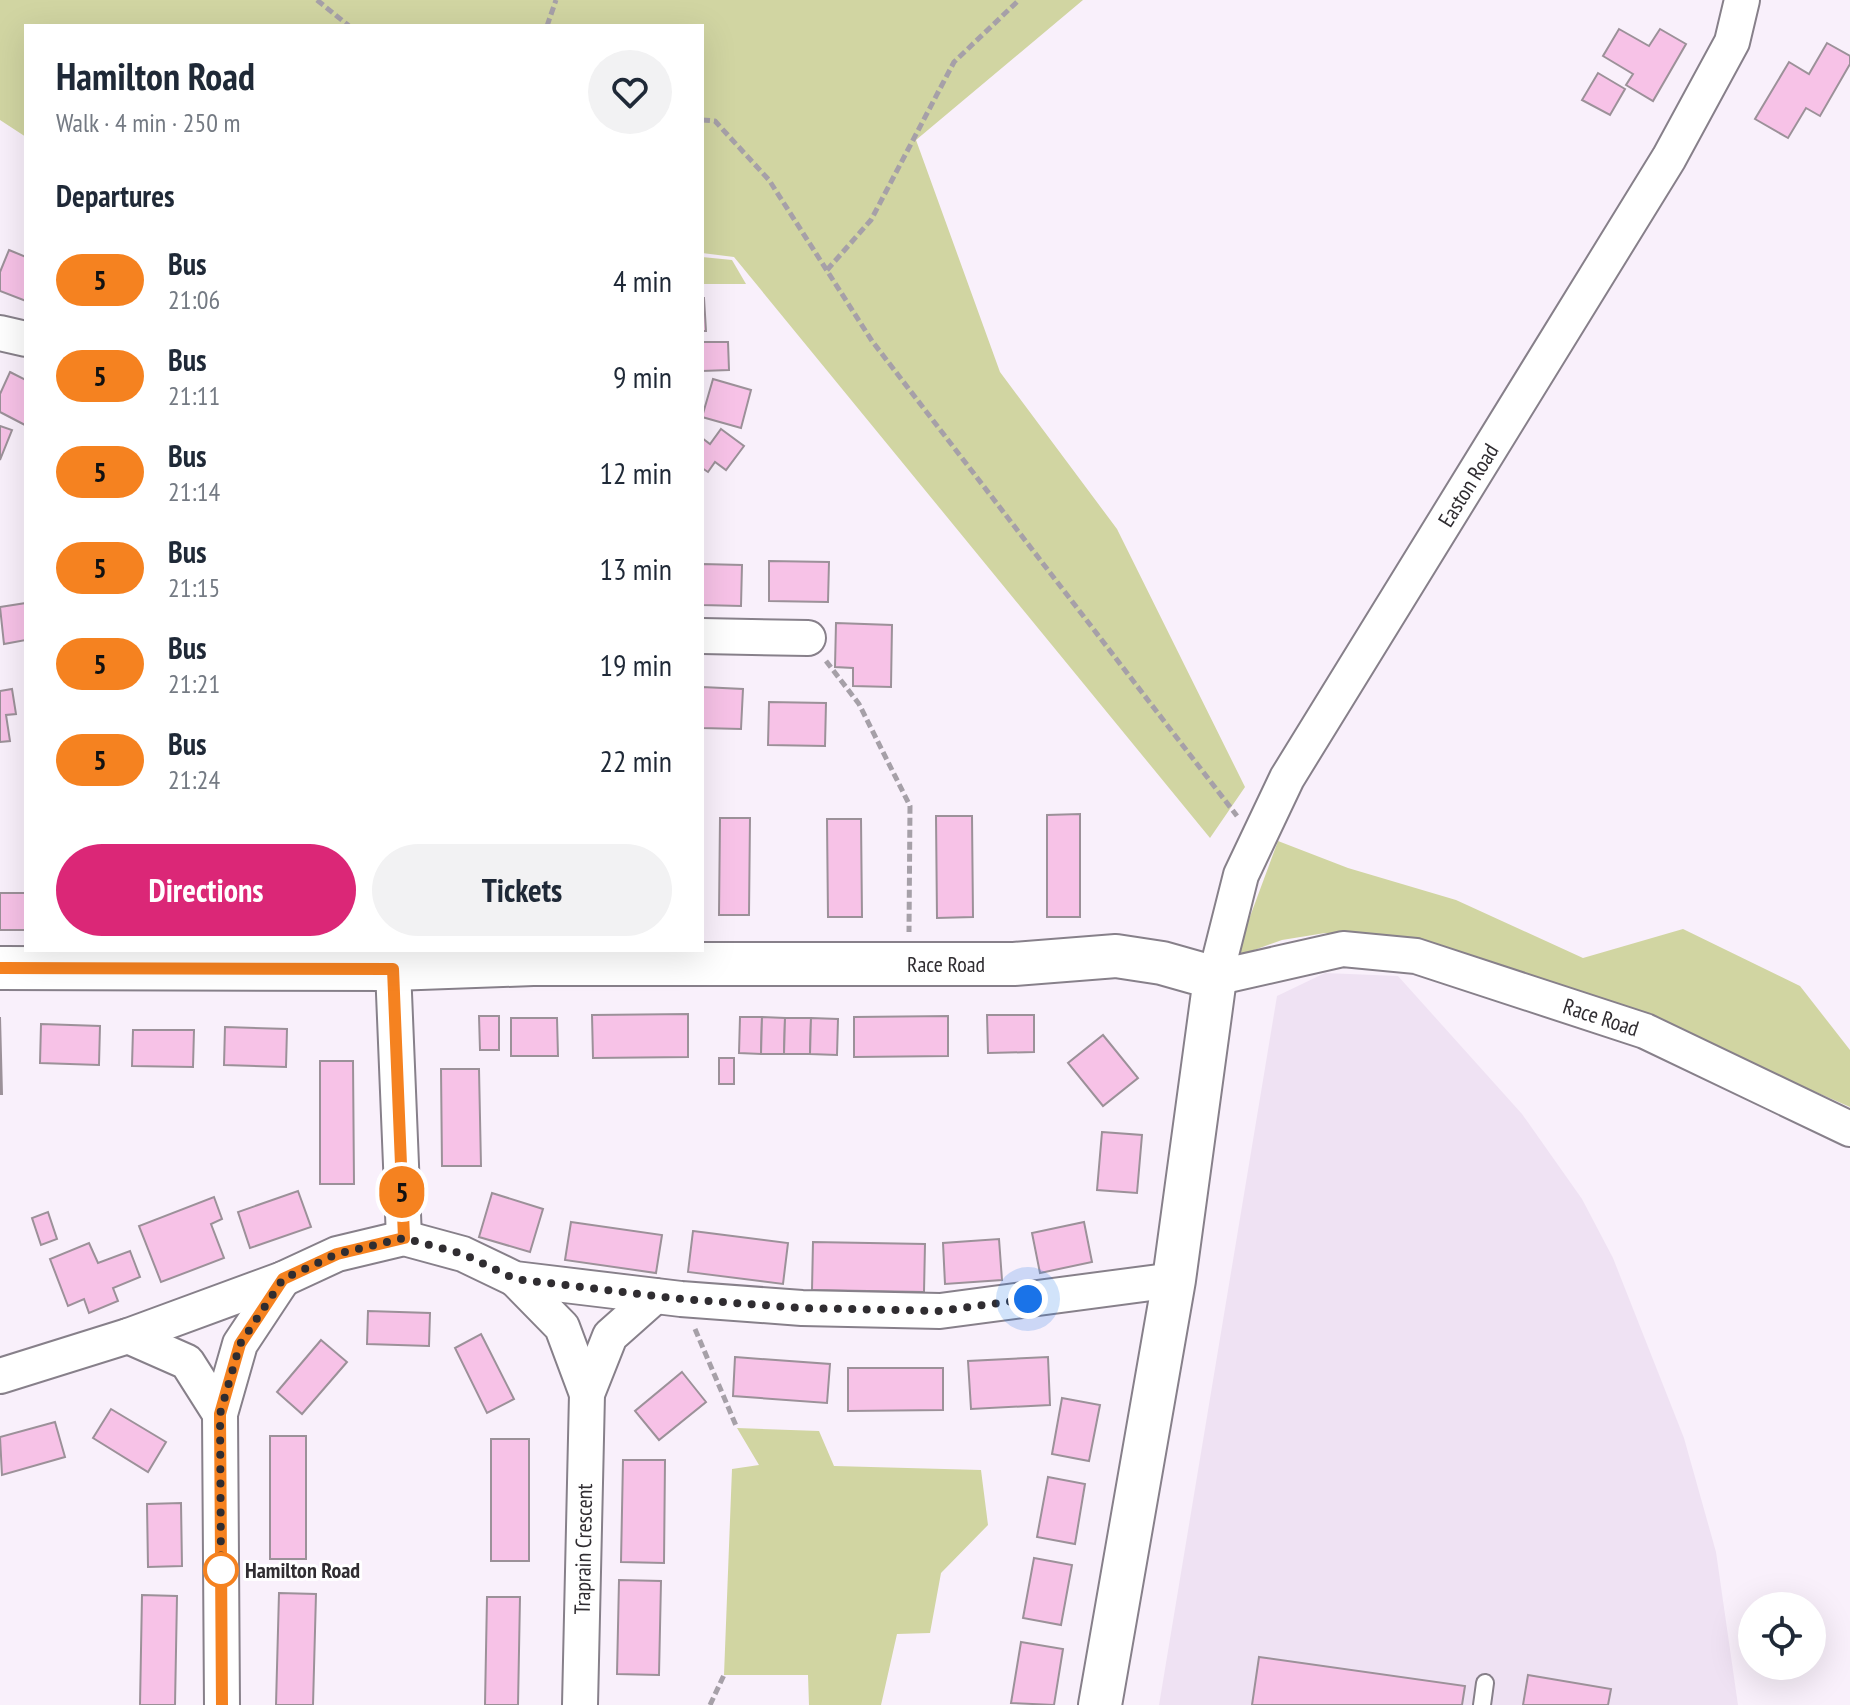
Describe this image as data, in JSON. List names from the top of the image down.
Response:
{
  "streets": {
    "street": ["Easton Road", "Race Road", "Traprain Crescent"]
  },
  "crossings": [
    ["Easton Road", "Race Road"]
  ],
  "places": ["Hamilton Road"],
  "lines": ["bus line 5"],
  "page": {
    "on_map": "5",
    "heading": [
      ["Hamilton Road", "Walk · 4 min · 250 m"],
      "Departures"
    ],
    "list": [
      {
        "mark": "5",
        "name": "Bus",
        "note": "21:06",
        "value": "4 min"
      },
      {
        "mark": "5",
        "name": "Bus",
        "note": "21:11",
        "value": "9 min"
      },
      {
        "mark": "5",
        "name": "Bus",
        "note": "21:14",
        "value": "12 min"
      },
      {
        "mark": "5",
        "name": "Bus",
        "note": "21:15",
        "value": "13 min"
      },
      {
        "mark": "5",
        "name": "Bus",
        "note": "21:21",
        "value": "19 min"
      },
      {
        "mark": "5",
        "name": "Bus",
        "note": "21:24",
        "value": "22 min"
      }
    ],
    "buttons": ["Directions", "Tickets"]
  }
}
